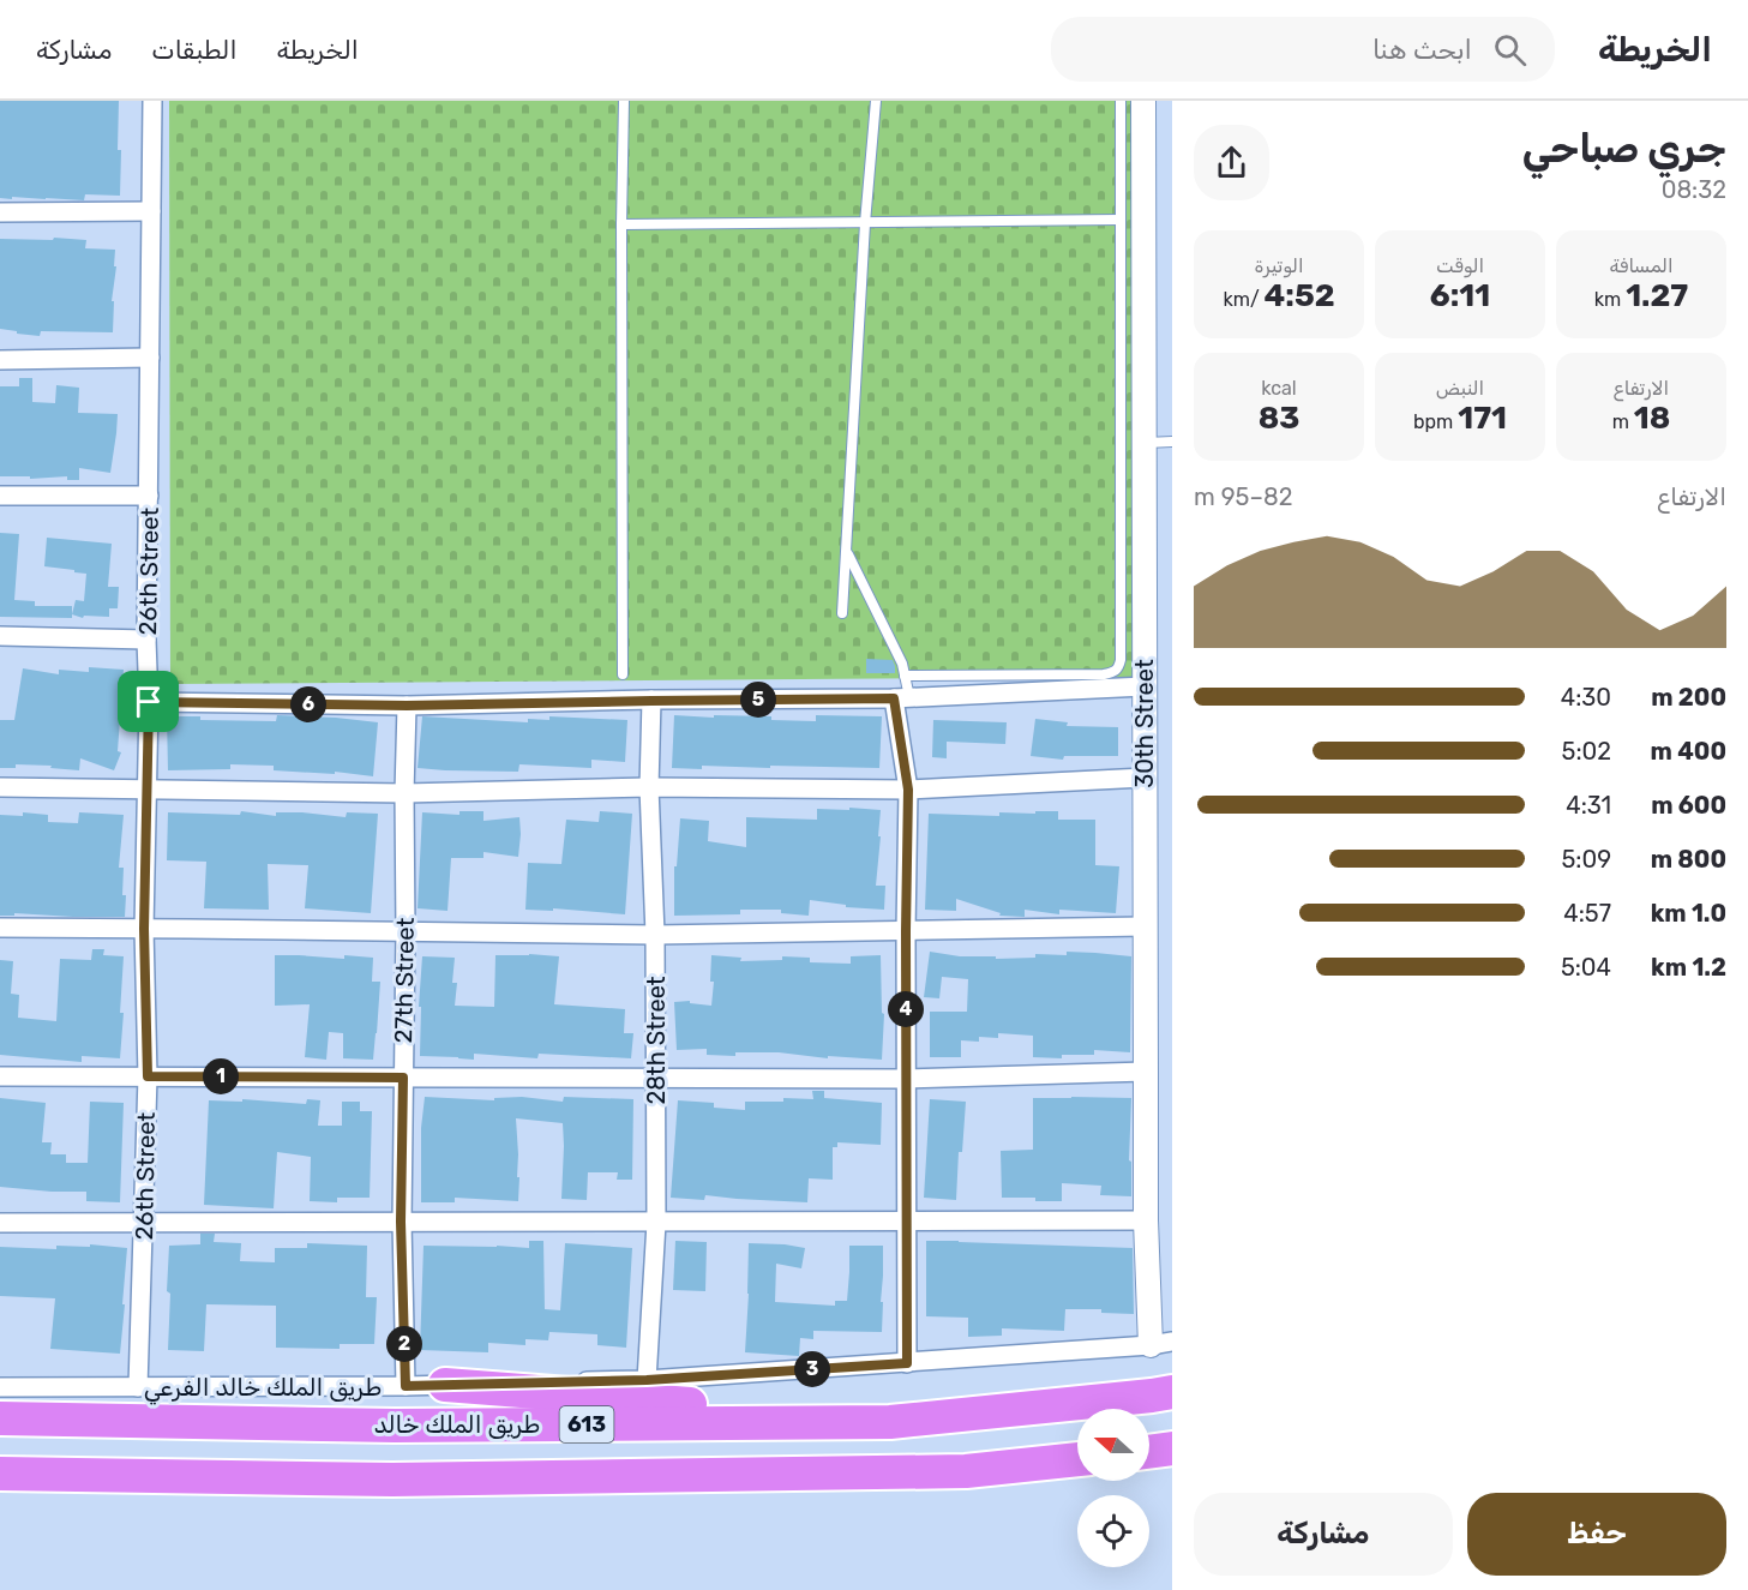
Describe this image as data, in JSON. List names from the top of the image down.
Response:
{
  "streets": {
    "highway": ["طريق الملك خالد", "613"],
    "street": [
      "26th Street",
      "30th Street",
      "27th Street",
      "28th Street",
      "طريق الملك خالد الفرعي"
    ]
  },
  "crossings": [
    ["26th Street", "طريق الملك خالد الفرعي"],
    ["30th Street", "طريق الملك خالد الفرعي"],
    ["27th Street", "طريق الملك خالد الفرعي"],
    ["28th Street", "طريق الملك خالد الفرعي"]
  ],
  "north": "left",
  "page": {
    "header": "الخريطة",
    "search": "ابحث هنا",
    "nav": ["الخريطة", "الطبقات", "مشاركة"],
    "heading": ["جري صباحي", "08:32"],
    "stats": [
      ["المسافة", "1.27 km"],
      ["الوقت", "6:11"],
      ["الوتيرة", "4:52 /km"],
      ["الارتفاع", "18 m"],
      ["النبض", "171 bpm"],
      ["kcal", "83"]
    ],
    "chart": ["الارتفاع", "82–95 m"],
    "list": [
      {
        "name": "200 m",
        "note": "4:30"
      },
      {
        "name": "400 m",
        "note": "5:02"
      },
      {
        "name": "600 m",
        "note": "4:31"
      },
      {
        "name": "800 m",
        "note": "5:09"
      },
      {
        "name": "1.0 km",
        "note": "4:57"
      },
      {
        "name": "1.2 km",
        "note": "5:04"
      }
    ],
    "pins": [
      "5",
      "6",
      "4",
      "1",
      "2",
      "3"
    ],
    "buttons": ["حفظ", "مشاركة"]
  }
}
